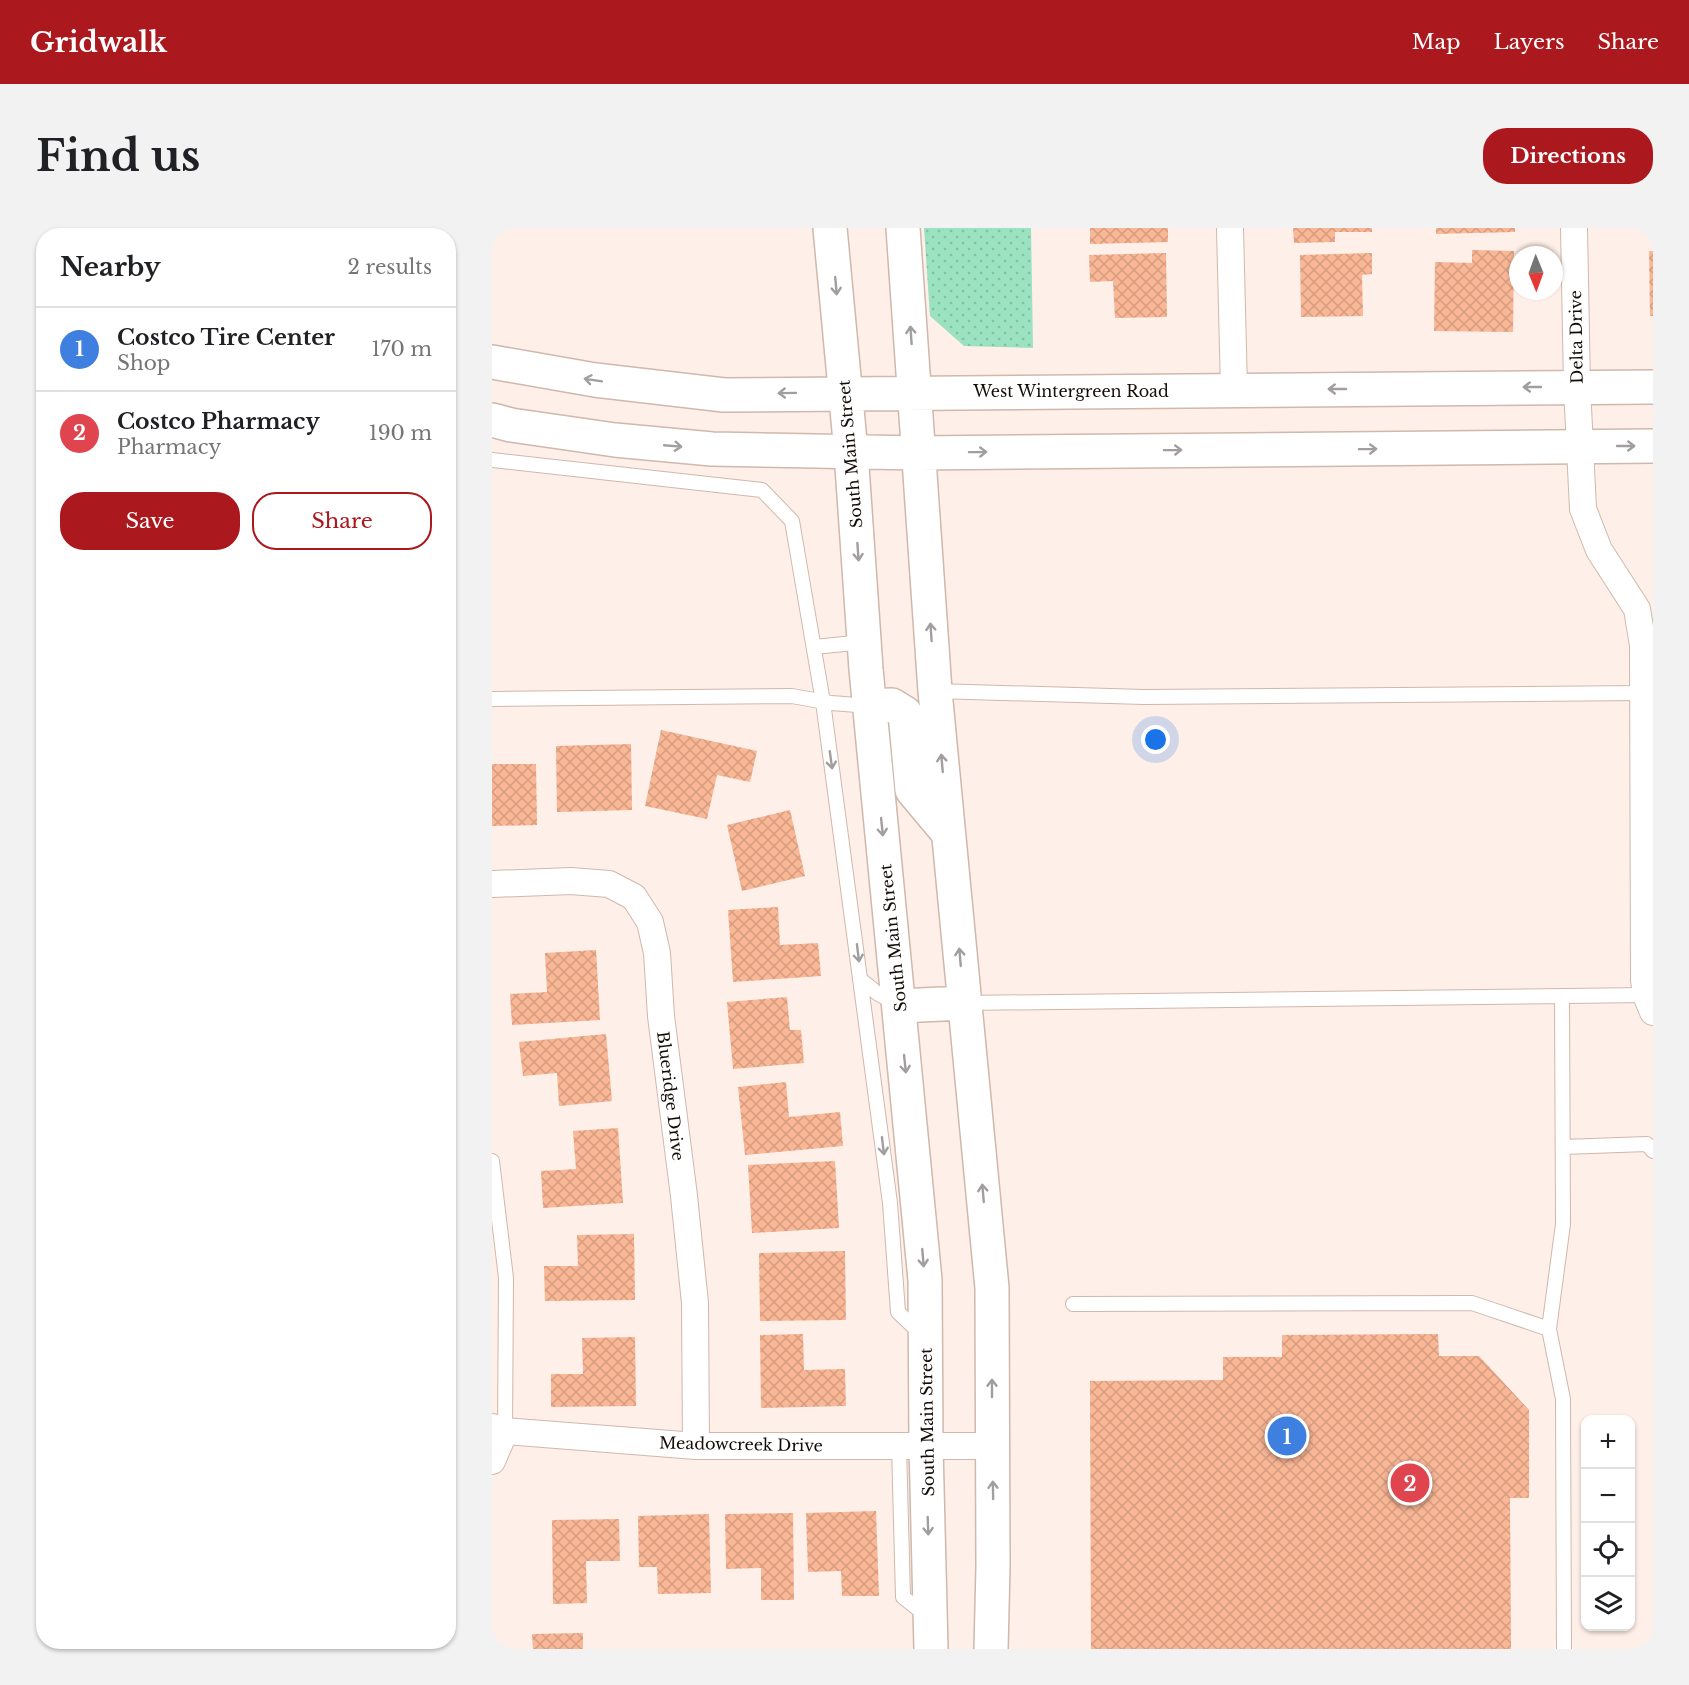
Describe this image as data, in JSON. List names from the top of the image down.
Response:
{
  "streets": {
    "street": [
      "Delta Drive",
      "West Wintergreen Road",
      "South Main Street",
      "Blueridge Drive",
      "Meadowcreek Drive"
    ]
  },
  "crossings": [
    ["Delta Drive", "West Wintergreen Road"],
    ["West Wintergreen Road", "South Main Street"],
    ["South Main Street", "Meadowcreek Drive"],
    ["Blueridge Drive", "Meadowcreek Drive"]
  ],
  "north": "bottom",
  "page": {
    "header": "Gridwalk",
    "nav": ["Map", "Layers", "Share"],
    "buttons": [
      "Directions",
      ["Save", "Share"]
    ],
    "title": "Find us",
    "heading": ["Nearby", "2 results"],
    "list": [
      {
        "mark": "1",
        "name": "Costco Tire Center",
        "note": "Shop",
        "value": "170 m"
      },
      {
        "mark": "2",
        "name": "Costco Pharmacy",
        "note": "Pharmacy",
        "value": "190 m"
      }
    ],
    "pins": ["1", "2"],
    "map_buttons": ["+", "−"]
  }
}
